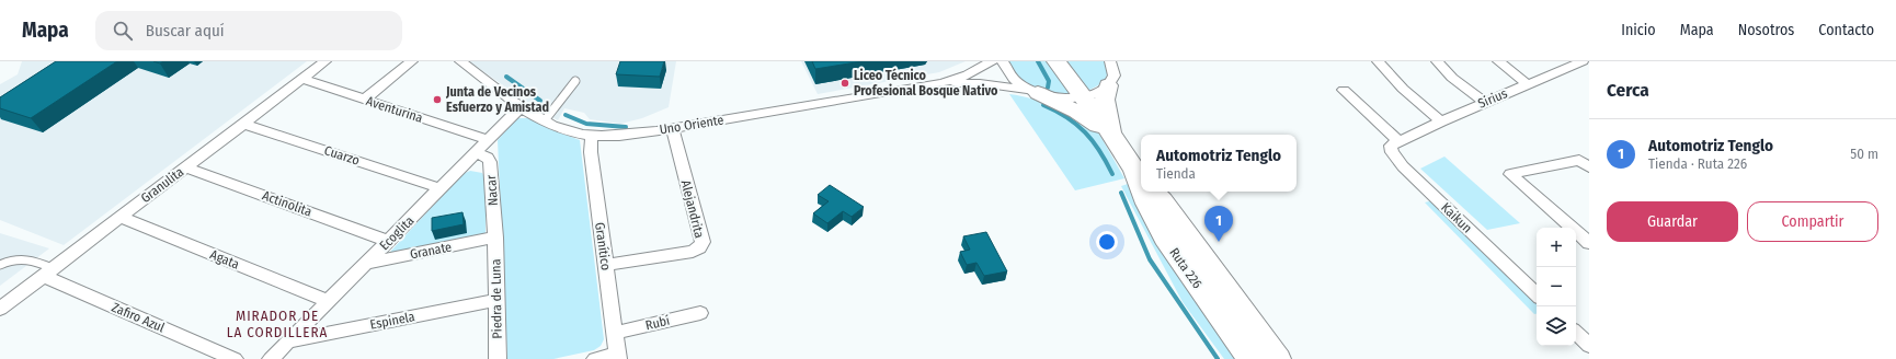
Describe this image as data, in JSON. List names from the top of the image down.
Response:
{
  "streets": {
    "main road": ["Ruta 226"],
    "street": [
      "Sirius",
      "Aventurina",
      "Uno Oriente",
      "Cuarzo",
      "Granulita",
      "Nacar",
      "Actinolita",
      "Alejandrita",
      "Kaikun",
      "Ecoglita",
      "Granítico",
      "Granate",
      "Agata",
      "Piedra de Luna",
      "Zafiro Azul",
      "Espinela",
      "Rubí"
    ]
  },
  "crossings": [
    ["Sirius", "Kaikun"],
    ["Aventurina", "Granulita"],
    ["Aventurina", "Ecoglita"],
    ["Uno Oriente", "Alejandrita"],
    ["Uno Oriente", "Ecoglita"],
    ["Uno Oriente", "Granítico"],
    ["Uno Oriente", "Ruta 226"],
    ["Cuarzo", "Granulita"],
    ["Cuarzo", "Ecoglita"],
    ["Granulita", "Actinolita"],
    ["Granulita", "Agata"],
    ["Granulita", "Zafiro Azul"],
    ["Nacar", "Ecoglita"],
    ["Nacar", "Granate"],
    ["Nacar", "Piedra de Luna"],
    ["Actinolita", "Ecoglita"],
    ["Alejandrita", "Granítico"],
    ["Ecoglita", "Granate"],
    ["Ecoglita", "Agata"],
    ["Ecoglita", "Espinela"],
    ["Granítico", "Rubí"],
    ["Granate", "Piedra de Luna"],
    ["Piedra de Luna", "Espinela"]
  ],
  "districts": ["MIRADOR DE LA CORDILLERA"],
  "places": ["Liceo Técnico Profesional Bosque Nativo", "Junta de Vecinos Esfuerzo y Amistad"],
  "page": {
    "header": "Mapa",
    "search": "Buscar aquí",
    "nav": [
      "Inicio",
      "Mapa",
      "Nosotros",
      "Contacto"
    ],
    "heading": "Cerca",
    "list": [
      {
        "mark": "1",
        "name": "Automotriz Tenglo",
        "note": "Tienda · Ruta 226",
        "value": "50 m"
      }
    ],
    "popup": ["Automotriz Tenglo", "Tienda"],
    "buttons": ["Guardar", "Compartir"],
    "pins": "1",
    "map_buttons": ["+", "−"]
  }
}
